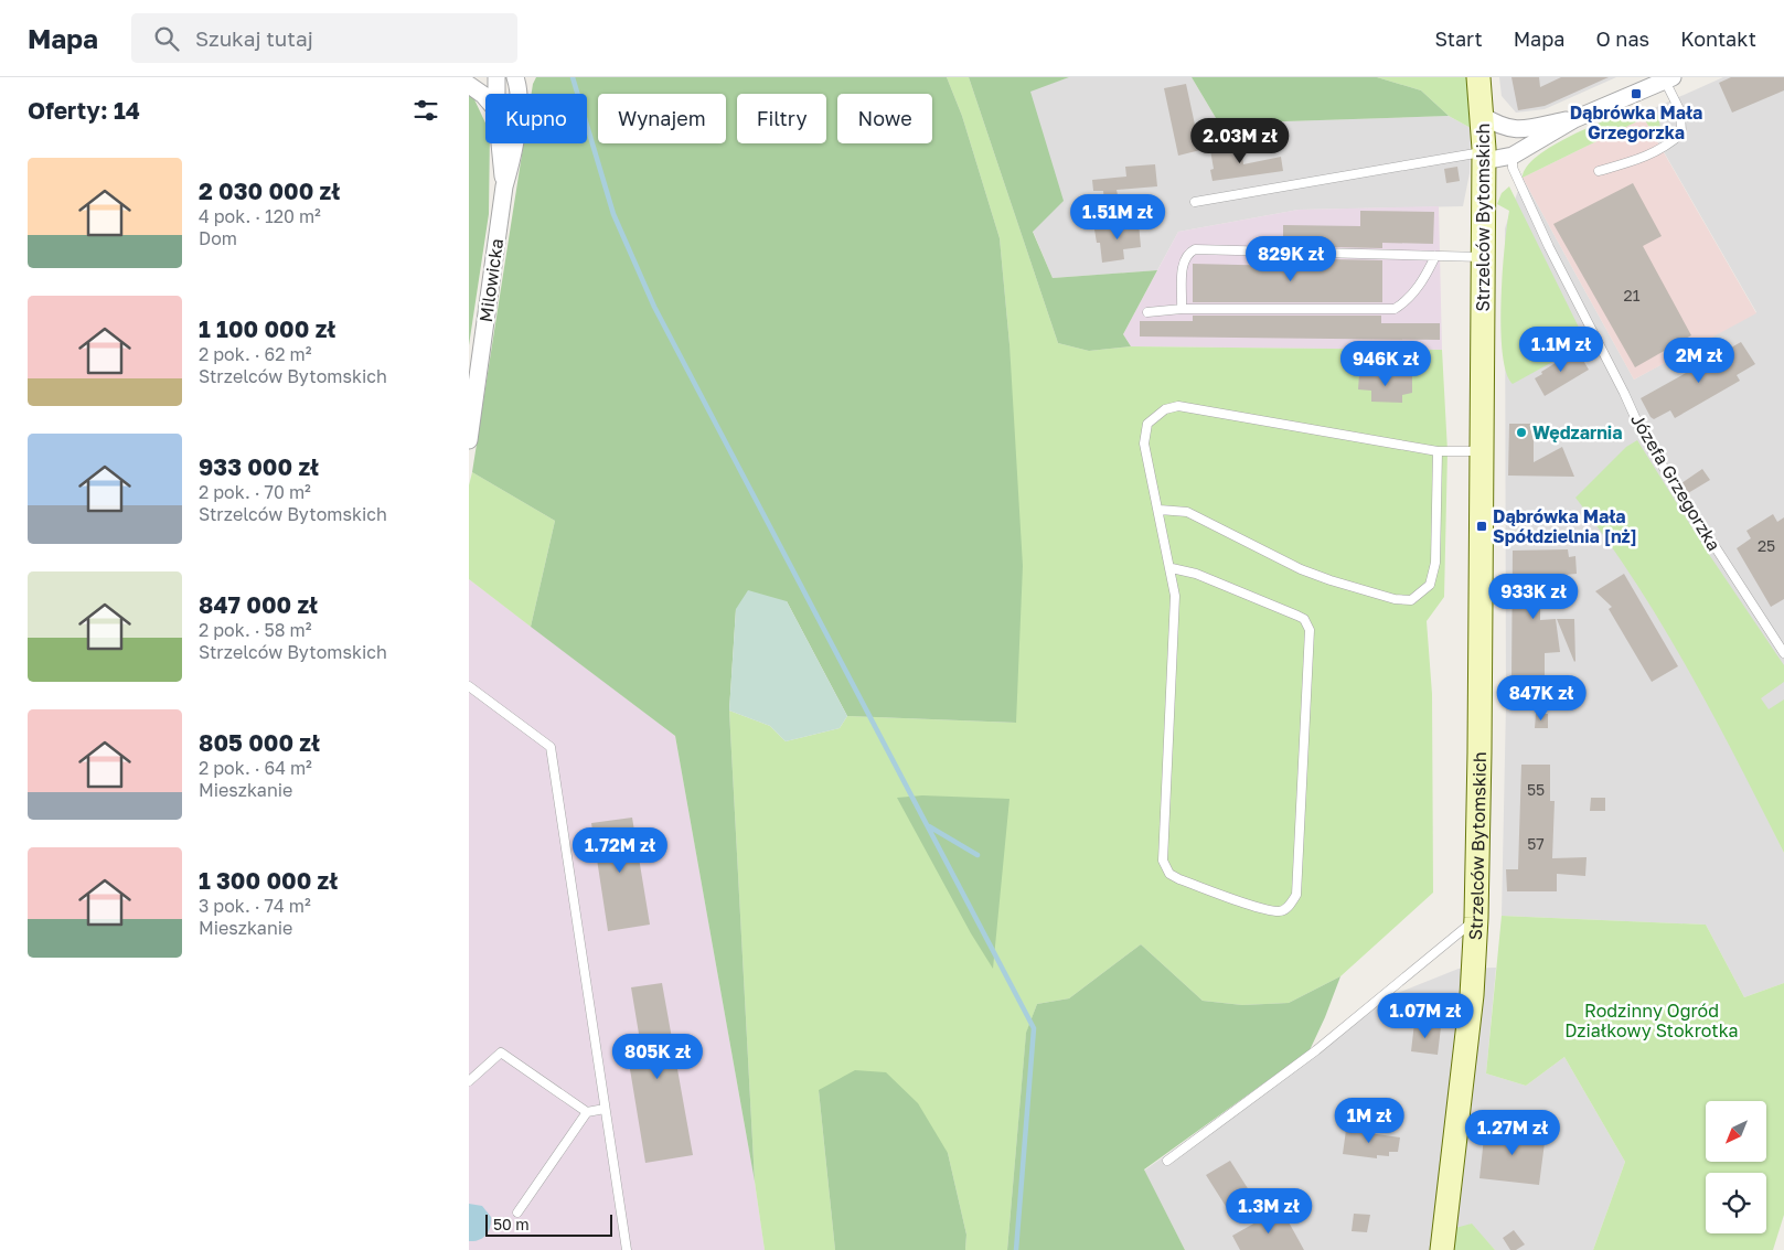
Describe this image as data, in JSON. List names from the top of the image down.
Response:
{
  "streets": {
    "street": ["Strzelców Bytomskich", "Milowicka"],
    "lane": ["Józefa Grzegorzka"]
  },
  "parks": ["Rodzinny Ogród Działkowy Stokrotka"],
  "places": {
    "transit": ["Dąbrówka Mała Grzegorzka", "Dąbrówka Mała Spółdzielnia [nż]"],
    "other": ["Wędzarnia"]
  },
  "house_numbers": [
    "21",
    "25",
    "55",
    "57"
  ],
  "scale_bar": "50 m",
  "north": "bottom left",
  "page": {
    "header": "Mapa",
    "search": "Szukaj tutaj",
    "nav": [
      "Start",
      "Mapa",
      "O nas",
      "Kontakt"
    ],
    "heading": "Oferty: 14",
    "chip": [
      "Kupno",
      "Wynajem",
      "Filtry",
      "Nowe"
    ],
    "price": [
      "2.03M zł",
      "1.51M zł",
      "829K zł",
      "1.1M zł",
      "2M zł",
      "946K zł",
      "933K zł",
      "847K zł",
      "1.72M zł",
      "1.07M zł",
      "805K zł",
      "1M zł",
      "1.27M zł",
      "1.3M zł"
    ],
    "list": [
      {
        "name": "2 030 000 zł",
        "note": "4 pok. · 120 m² · Dom"
      },
      {
        "name": "1 100 000 zł",
        "note": "2 pok. · 62 m² · Strzelców Bytomskich"
      },
      {
        "name": "933 000 zł",
        "note": "2 pok. · 70 m² · Strzelców Bytomskich"
      },
      {
        "name": "847 000 zł",
        "note": "2 pok. · 58 m² · Strzelców Bytomskich"
      },
      {
        "name": "805 000 zł",
        "note": "2 pok. · 64 m² · Mieszkanie"
      },
      {
        "name": "1 300 000 zł",
        "note": "3 pok. · 74 m² · Mieszkanie"
      }
    ],
    "scale": "50 m"
  }
}
